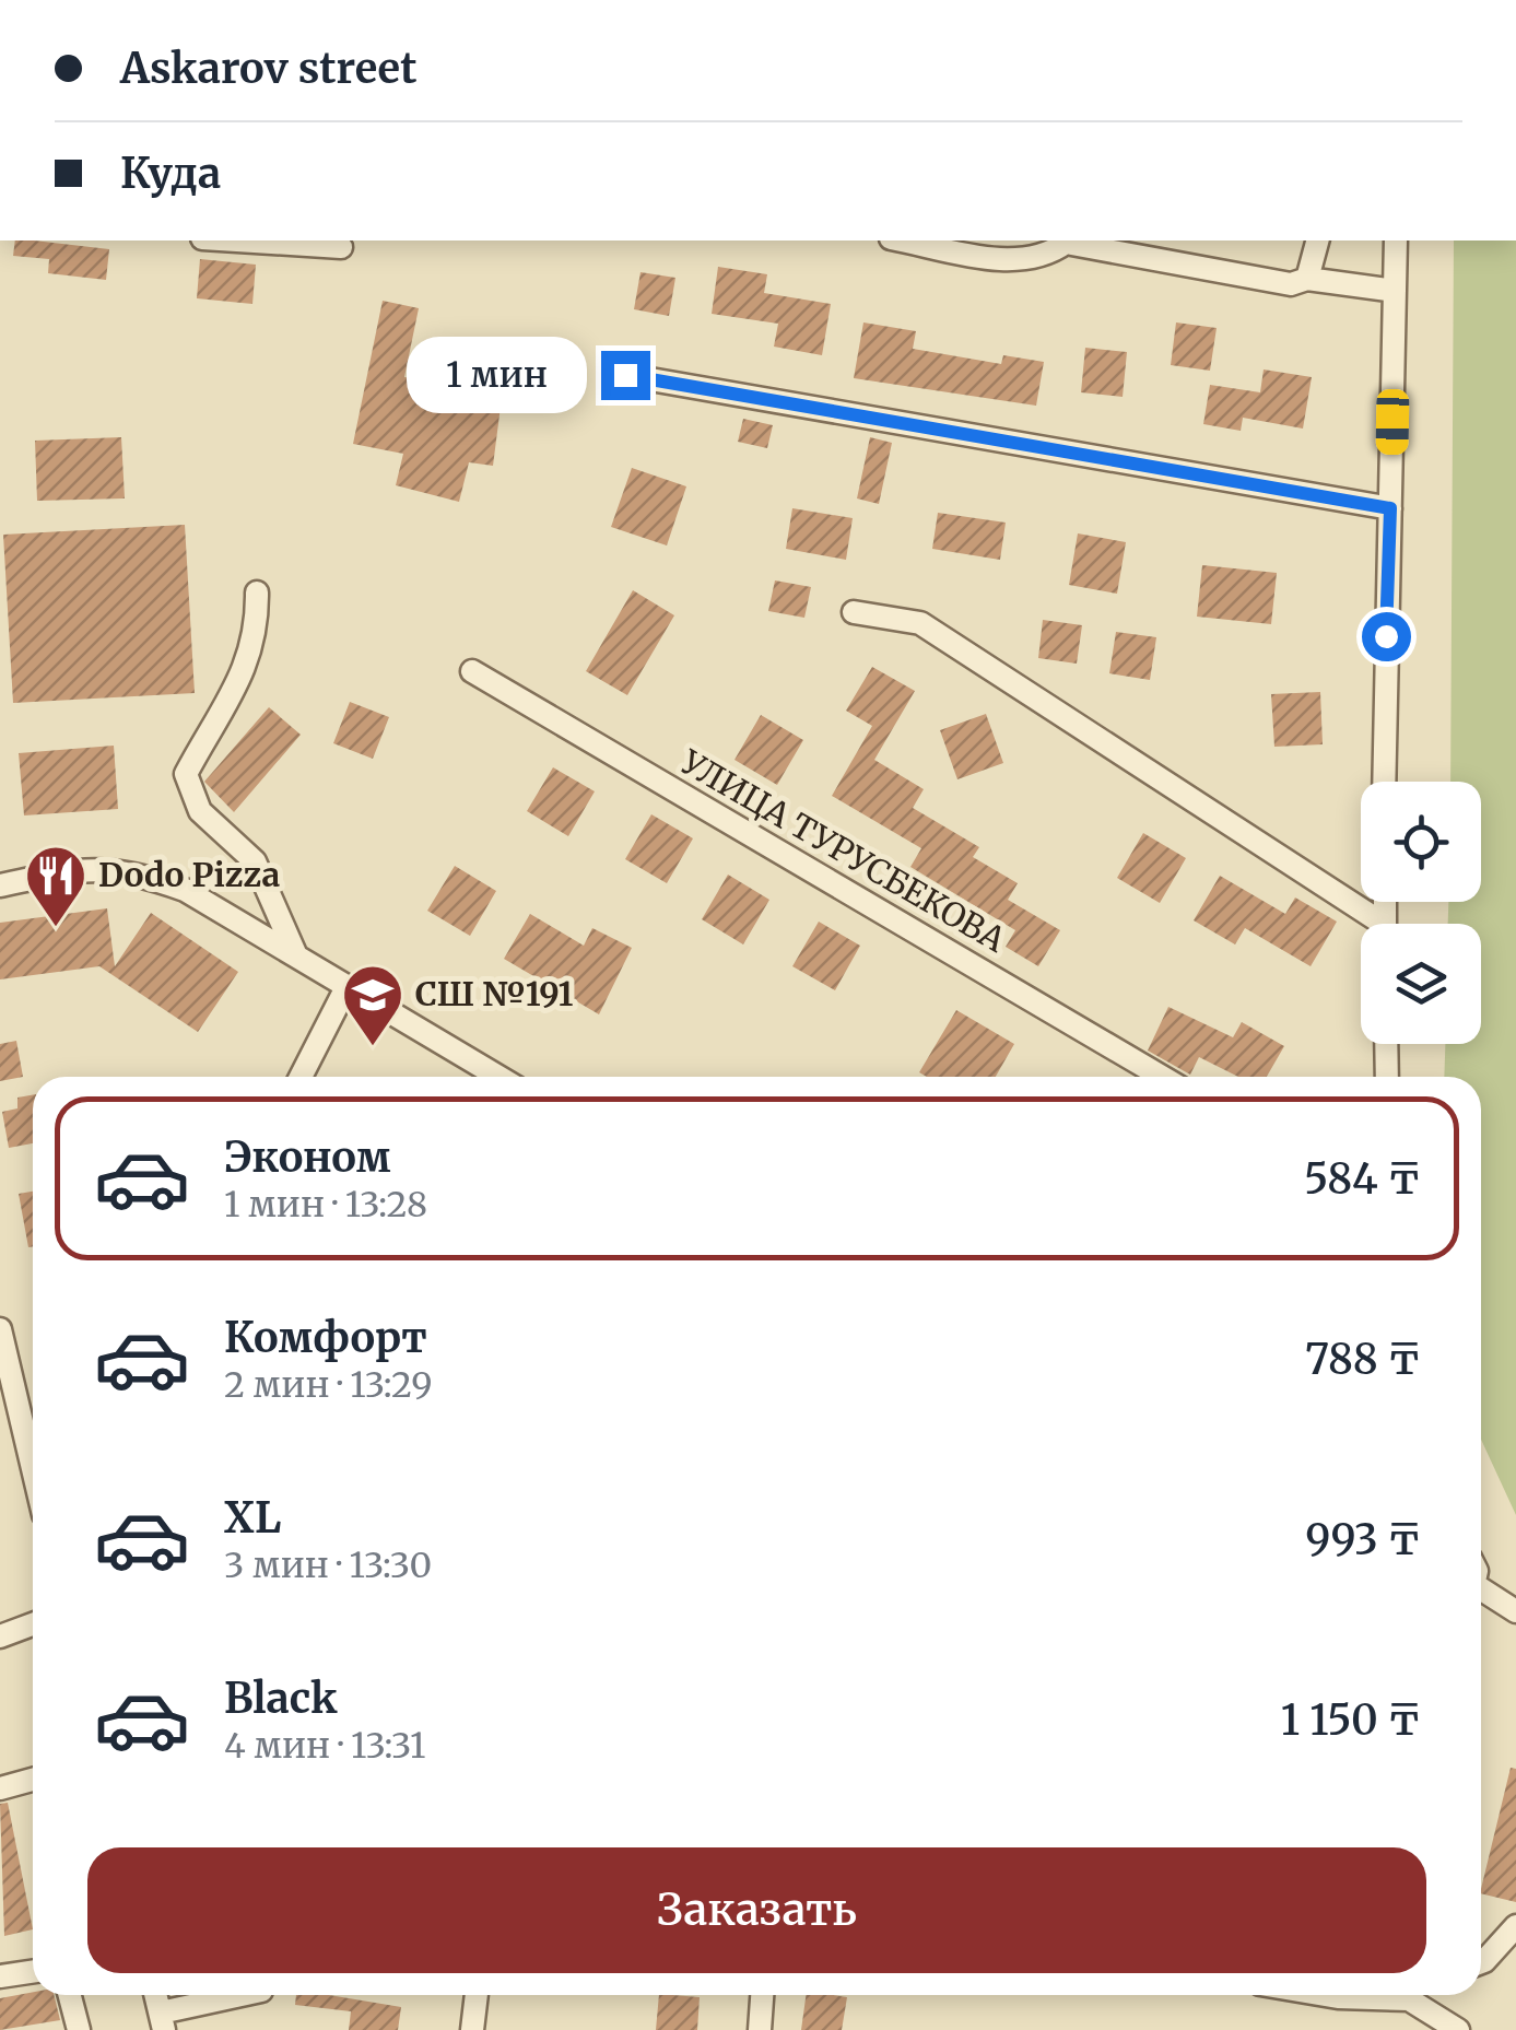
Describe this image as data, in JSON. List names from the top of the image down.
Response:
{
  "streets": {
    "street": ["УЛИЦА ТУРУСБЕКОВА"]
  },
  "places": {
    "restaurant": ["Dodo Pizza"],
    "school or university": ["СШ №191"]
  },
  "page": {
    "banner": ["Askarov street", "Куда"],
    "bubble": "1 мин",
    "list": [
      {
        "name": "Эконом",
        "note": "1 мин · 13:28",
        "value": "584 ₸"
      },
      {
        "name": "Комфорт",
        "note": "2 мин · 13:29",
        "value": "788 ₸"
      },
      {
        "name": "XL",
        "note": "3 мин · 13:30",
        "value": "993 ₸"
      },
      {
        "name": "Black",
        "note": "4 мин · 13:31",
        "value": "1 150 ₸"
      }
    ],
    "buttons": "Заказать"
  }
}
